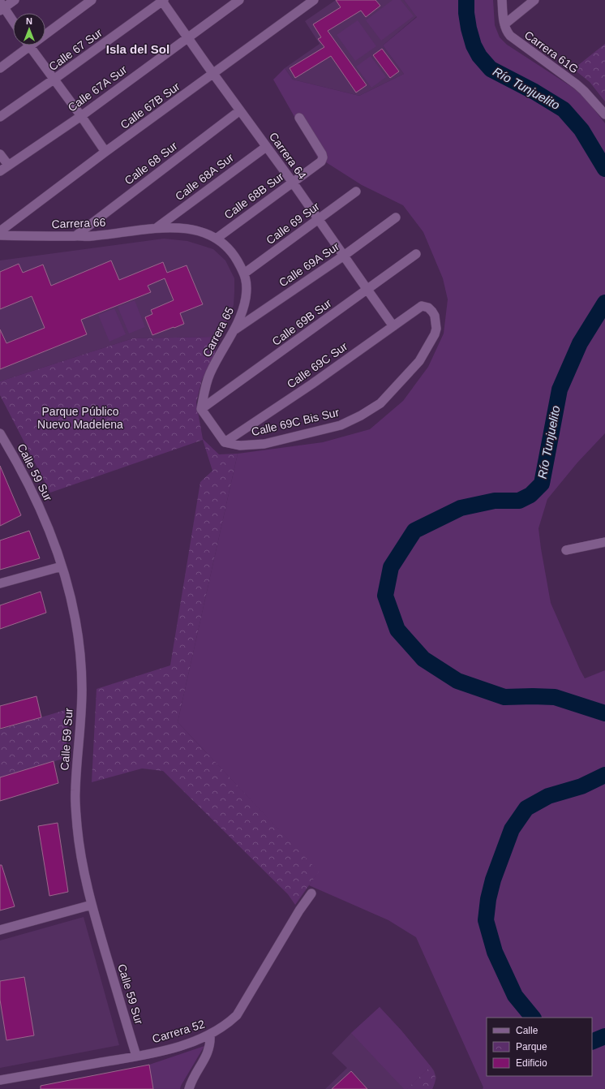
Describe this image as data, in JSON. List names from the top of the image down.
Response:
{
  "streets": {
    "street": [
      "Calle 67 Sur",
      "Carrera 61G",
      "Calle 67A Sur",
      "Calle 67B Sur",
      "Carrera 64",
      "Calle 68 Sur",
      "Calle 68A Sur",
      "Calle 68B Sur",
      "Carrera 66",
      "Calle 69 Sur",
      "Calle 69A Sur",
      "Calle 69B Sur",
      "Carrera 65",
      "Calle 69C Sur",
      "Calle 69C Bis Sur",
      "Calle 59 Sur",
      "Carrera 52"
    ]
  },
  "crossings": [
    ["Calle 67 Sur", "Carrera 64"],
    ["Calle 67A Sur", "Carrera 64"],
    ["Calle 67B Sur", "Carrera 64"],
    ["Carrera 64", "Calle 68 Sur"],
    ["Carrera 64", "Calle 68A Sur"],
    ["Carrera 64", "Calle 68B Sur"],
    ["Carrera 64", "Calle 69 Sur"],
    ["Carrera 64", "Calle 69A Sur"],
    ["Carrera 64", "Calle 69B Sur"],
    ["Carrera 64", "Calle 69C Sur"],
    ["Calle 68 Sur", "Carrera 66"],
    ["Calle 68A Sur", "Carrera 66"],
    ["Calle 68A Sur", "Carrera 65"],
    ["Calle 68B Sur", "Carrera 65"],
    ["Carrera 66", "Carrera 65"],
    ["Calle 69 Sur", "Carrera 65"],
    ["Calle 69A Sur", "Carrera 65"],
    ["Calle 69B Sur", "Carrera 65"],
    ["Calle 69C Sur", "Calle 69C Bis Sur"],
    ["Calle 59 Sur", "Carrera 52"]
  ],
  "districts": ["Isla del Sol"],
  "water": ["Río Tunjuelito"],
  "parks": ["Parque Público Nuevo Madelena"],
  "legend": ["Calle", "Parque", "Edificio"],
  "north": "top"
}
